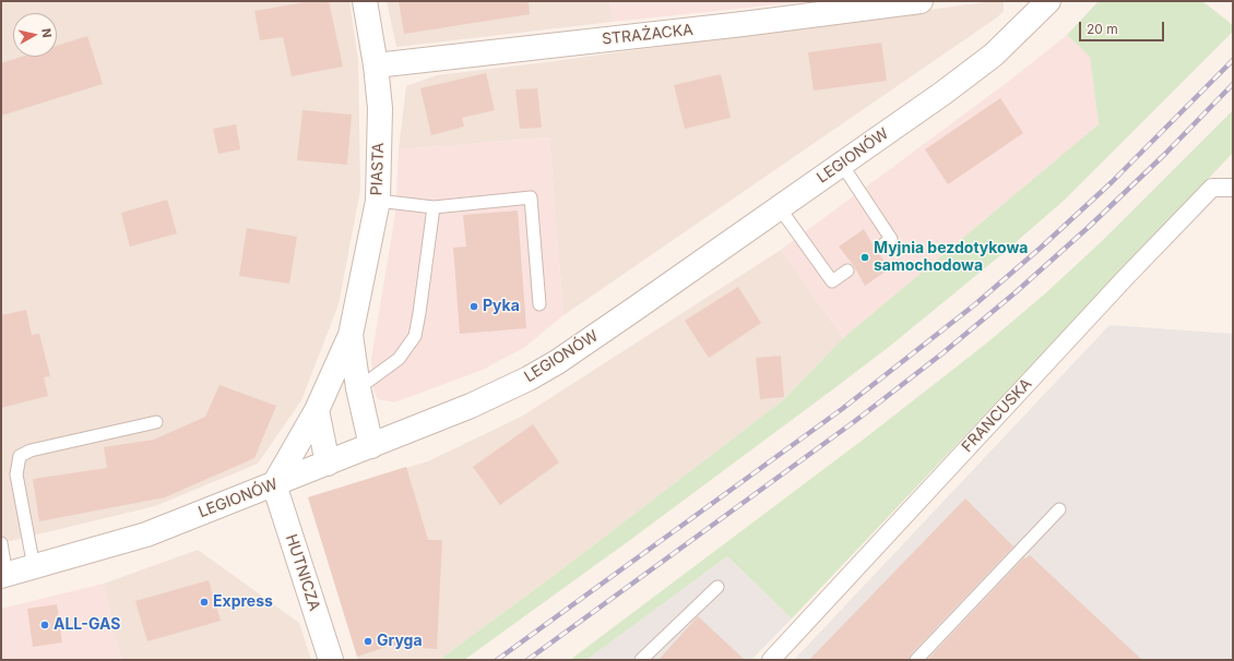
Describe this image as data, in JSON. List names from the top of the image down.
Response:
{
  "streets": {
    "street": [
      "STRAŻACKA",
      "LEGIONÓW",
      "PIASTA",
      "FRANCUSKA",
      "HUTNICZA"
    ]
  },
  "crossings": [
    ["STRAŻACKA", "PIASTA"],
    ["LEGIONÓW", "PIASTA"],
    ["LEGIONÓW", "HUTNICZA"],
    ["PIASTA", "HUTNICZA"]
  ],
  "places": [
    "Myjnia bezdotykowa samochodowa",
    "Pyka",
    "Express",
    "ALL-GAS",
    "Gryga"
  ],
  "scale_bar": "20 m",
  "north": "right"
}
